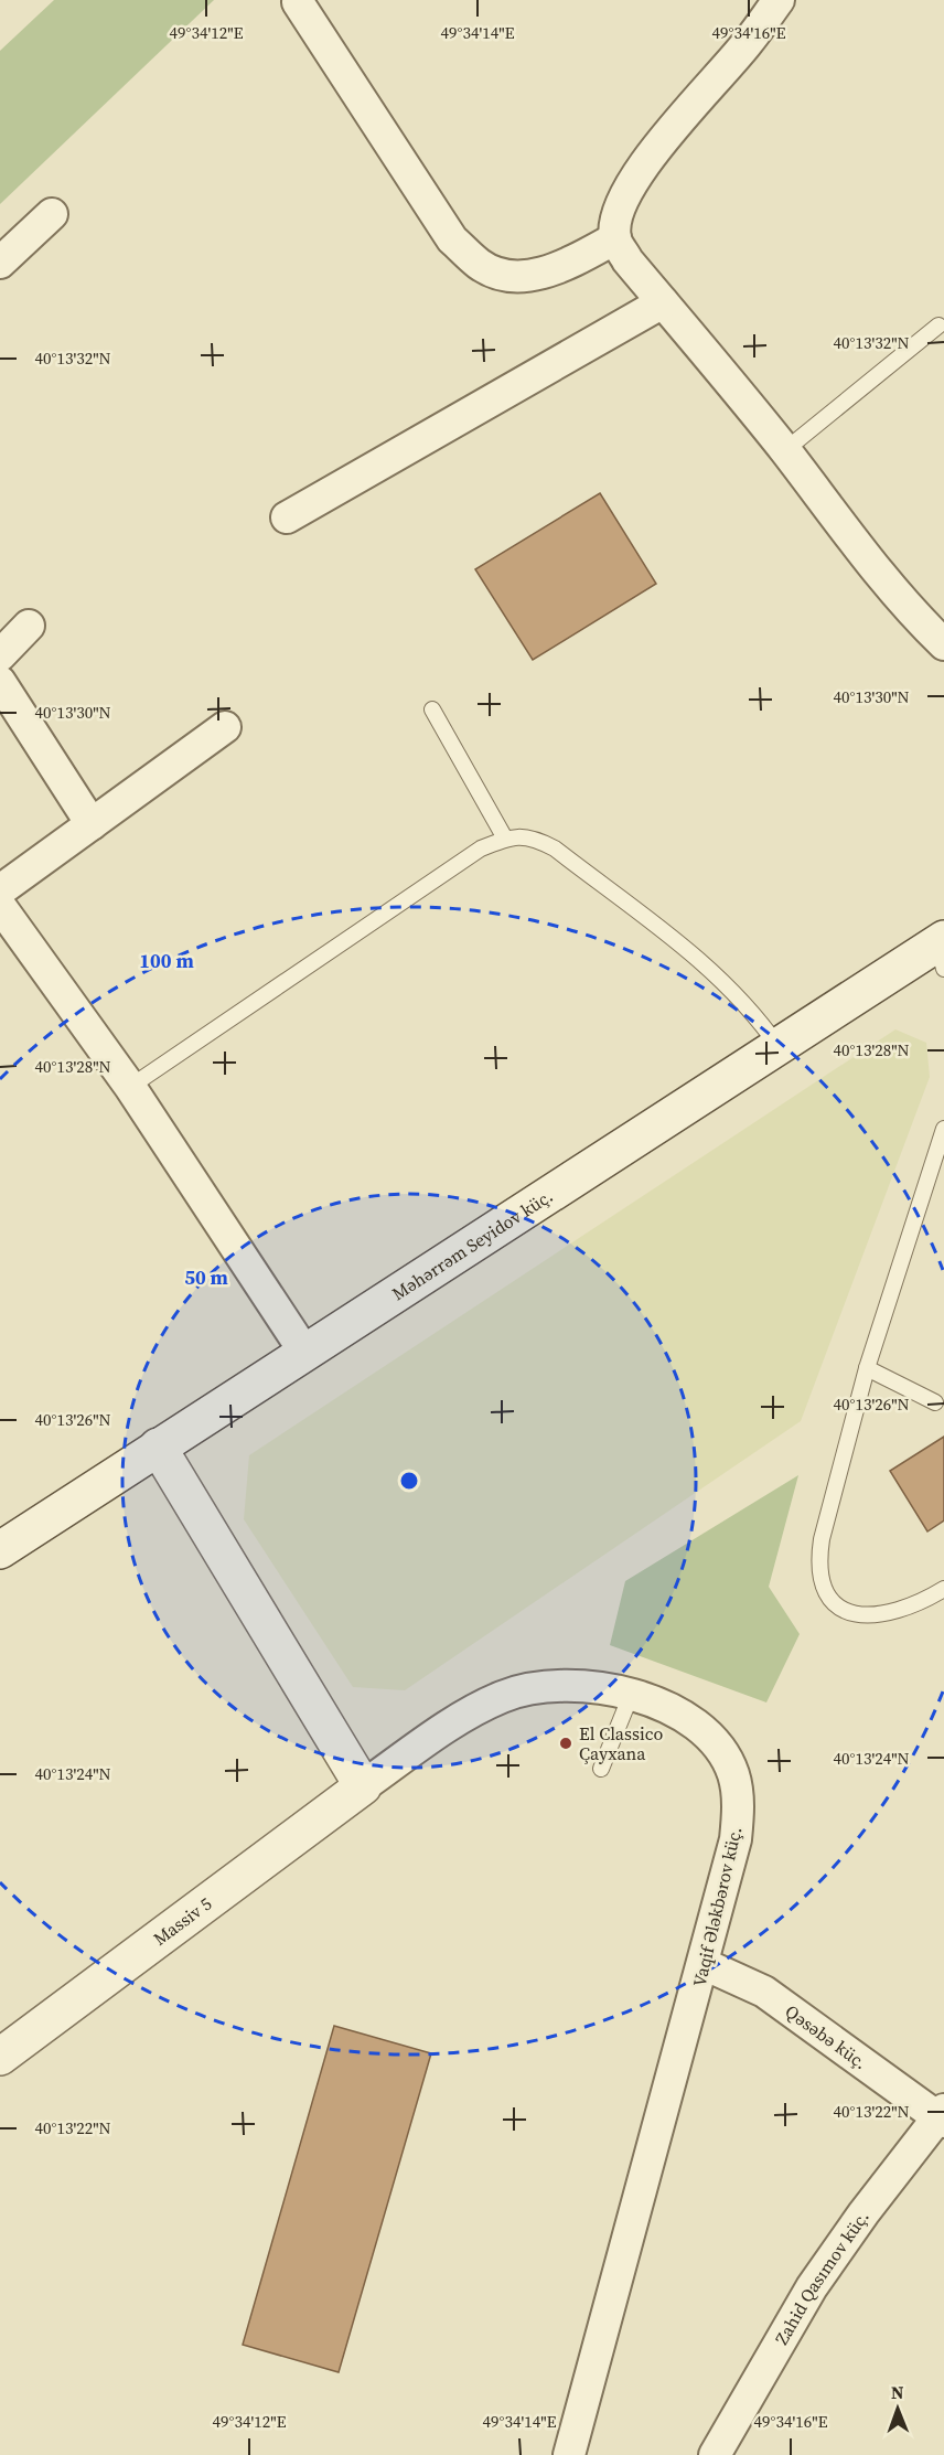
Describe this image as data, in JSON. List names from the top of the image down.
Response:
{
  "streets": {
    "main road": ["Məhərrəm Seyidov küç.", "Massiv 5"],
    "street": ["Vaqif Ələkbərov küç.", "Qəsəbə küç.", "Zahid Qasımov küç."]
  },
  "crossings": [
    ["Vaqif Ələkbərov küç.", "Massiv 5"],
    ["Vaqif Ələkbərov küç.", "Qəsəbə küç."],
    ["Qəsəbə küç.", "Zahid Qasımov küç."]
  ],
  "places": ["El Classico Çayxana"],
  "north": "top",
  "coordinates": [
    "49°34'12\"E",
    "49°34'14\"E",
    "49°34'16\"E",
    "40°13'32\"N",
    "40°13'30\"N",
    "40°13'28\"N",
    "40°13'26\"N",
    "40°13'24\"N",
    "40°13'22\"N"
  ],
  "rings": ["100 m", "50 m"]
}
